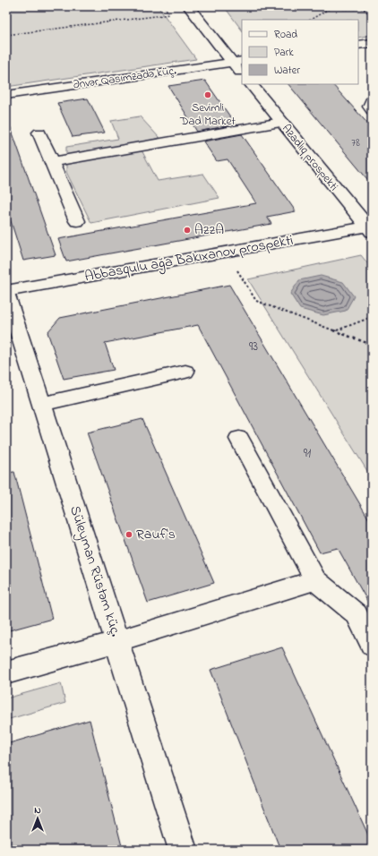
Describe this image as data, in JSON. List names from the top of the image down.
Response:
{
  "streets": {
    "main road": [
      "Ənvər Qasımzadə küç.",
      "Azadlıq prospekti",
      "Abbasqulu ağa Bakıxanov prospekti",
      "Süleyman Rüstəm küç."
    ]
  },
  "crossings": [
    ["Azadlıq prospekti", "Abbasqulu ağa Bakıxanov prospekti"],
    ["Abbasqulu ağa Bakıxanov prospekti", "Süleyman Rüstəm küç."]
  ],
  "places": ["Sevimli Dad Market", "AzzA", "Rauf's"],
  "house_numbers": ["78", "93", "91"],
  "legend": ["Road", "Park", "Water"],
  "north": "top"
}
